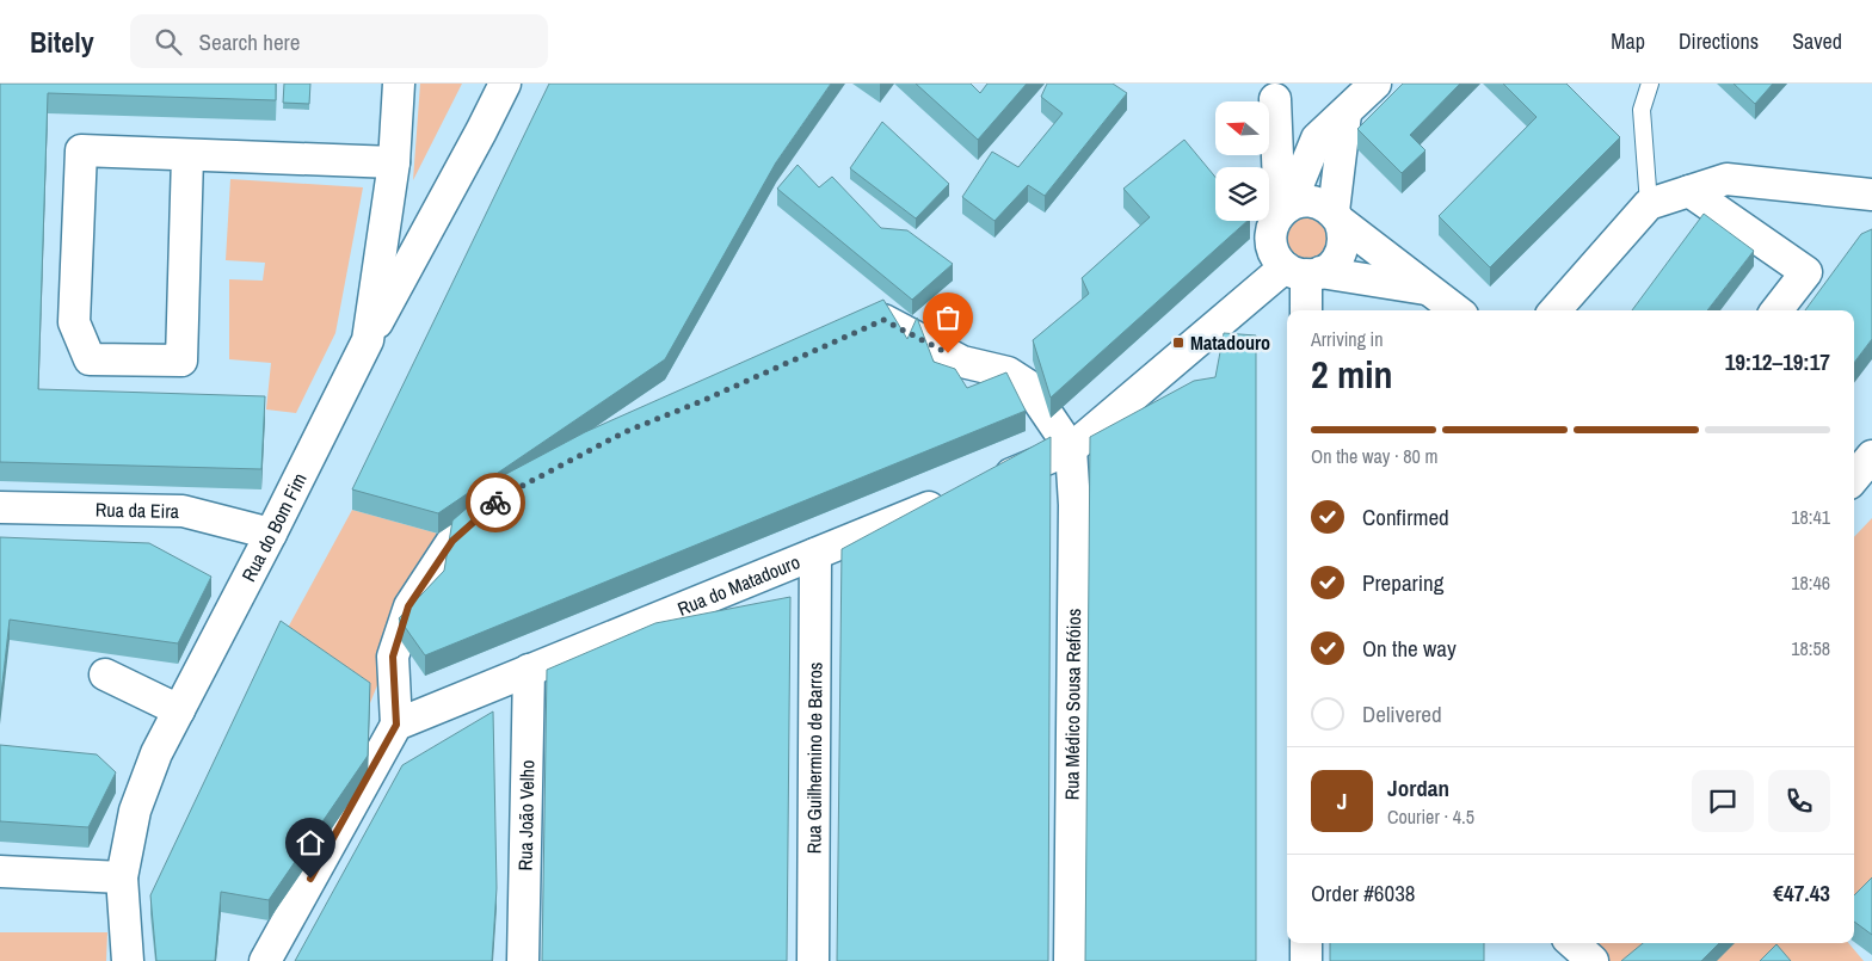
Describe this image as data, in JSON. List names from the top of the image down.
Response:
{
  "streets": {
    "street": [
      "Rua da Eira",
      "Rua do Bom Fim",
      "Rua do Matadouro",
      "Rua Médico Sousa Refóios",
      "Rua Guilhermino de Barros",
      "Rua João Velho"
    ]
  },
  "crossings": [
    ["Rua da Eira", "Rua do Bom Fim"],
    ["Rua do Matadouro", "Rua Guilhermino de Barros"],
    ["Rua do Matadouro", "Rua João Velho"]
  ],
  "places": {
    "transit": ["Matadouro"]
  },
  "north": "left",
  "page": {
    "header": "Bitely",
    "search": "Search here",
    "nav": ["Map", "Directions", "Saved"],
    "heading": ["2 min", "Arriving in", "19:12–19:17"],
    "panel": [
      "Jordan",
      "Courier · 4.5",
      "Order #6038",
      "€47.43"
    ],
    "bar": "On the way · 80 m",
    "list": [
      ["Confirmed", "18:41"],
      ["Preparing", "18:46"],
      ["On the way", "18:58"],
      "Delivered"
    ],
    "round": "J"
  }
}
